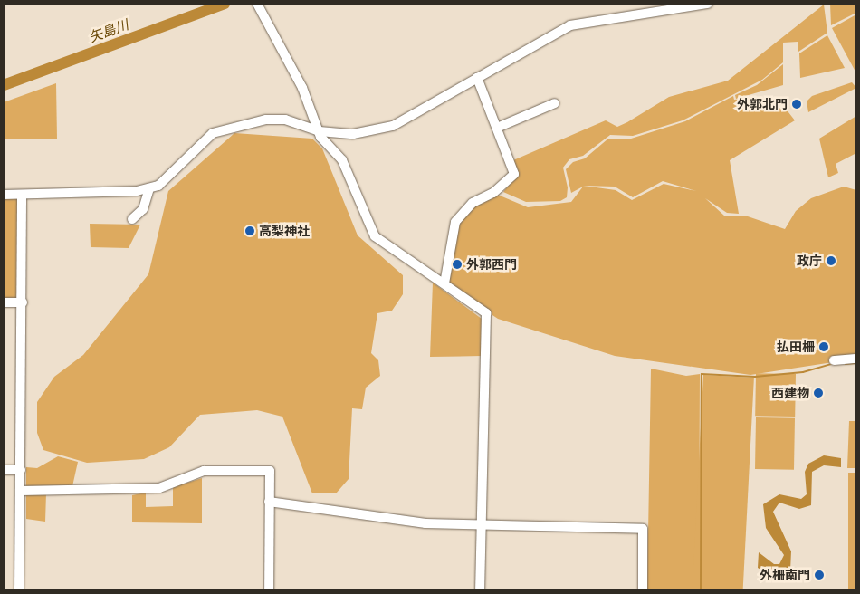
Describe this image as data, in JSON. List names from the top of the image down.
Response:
{
  "water": ["矢島川"],
  "places": [
    "外郭北門",
    "高梨神社",
    "政庁",
    "外郭西門",
    "払田柵",
    "西建物",
    "外柵南門"
  ]
}
